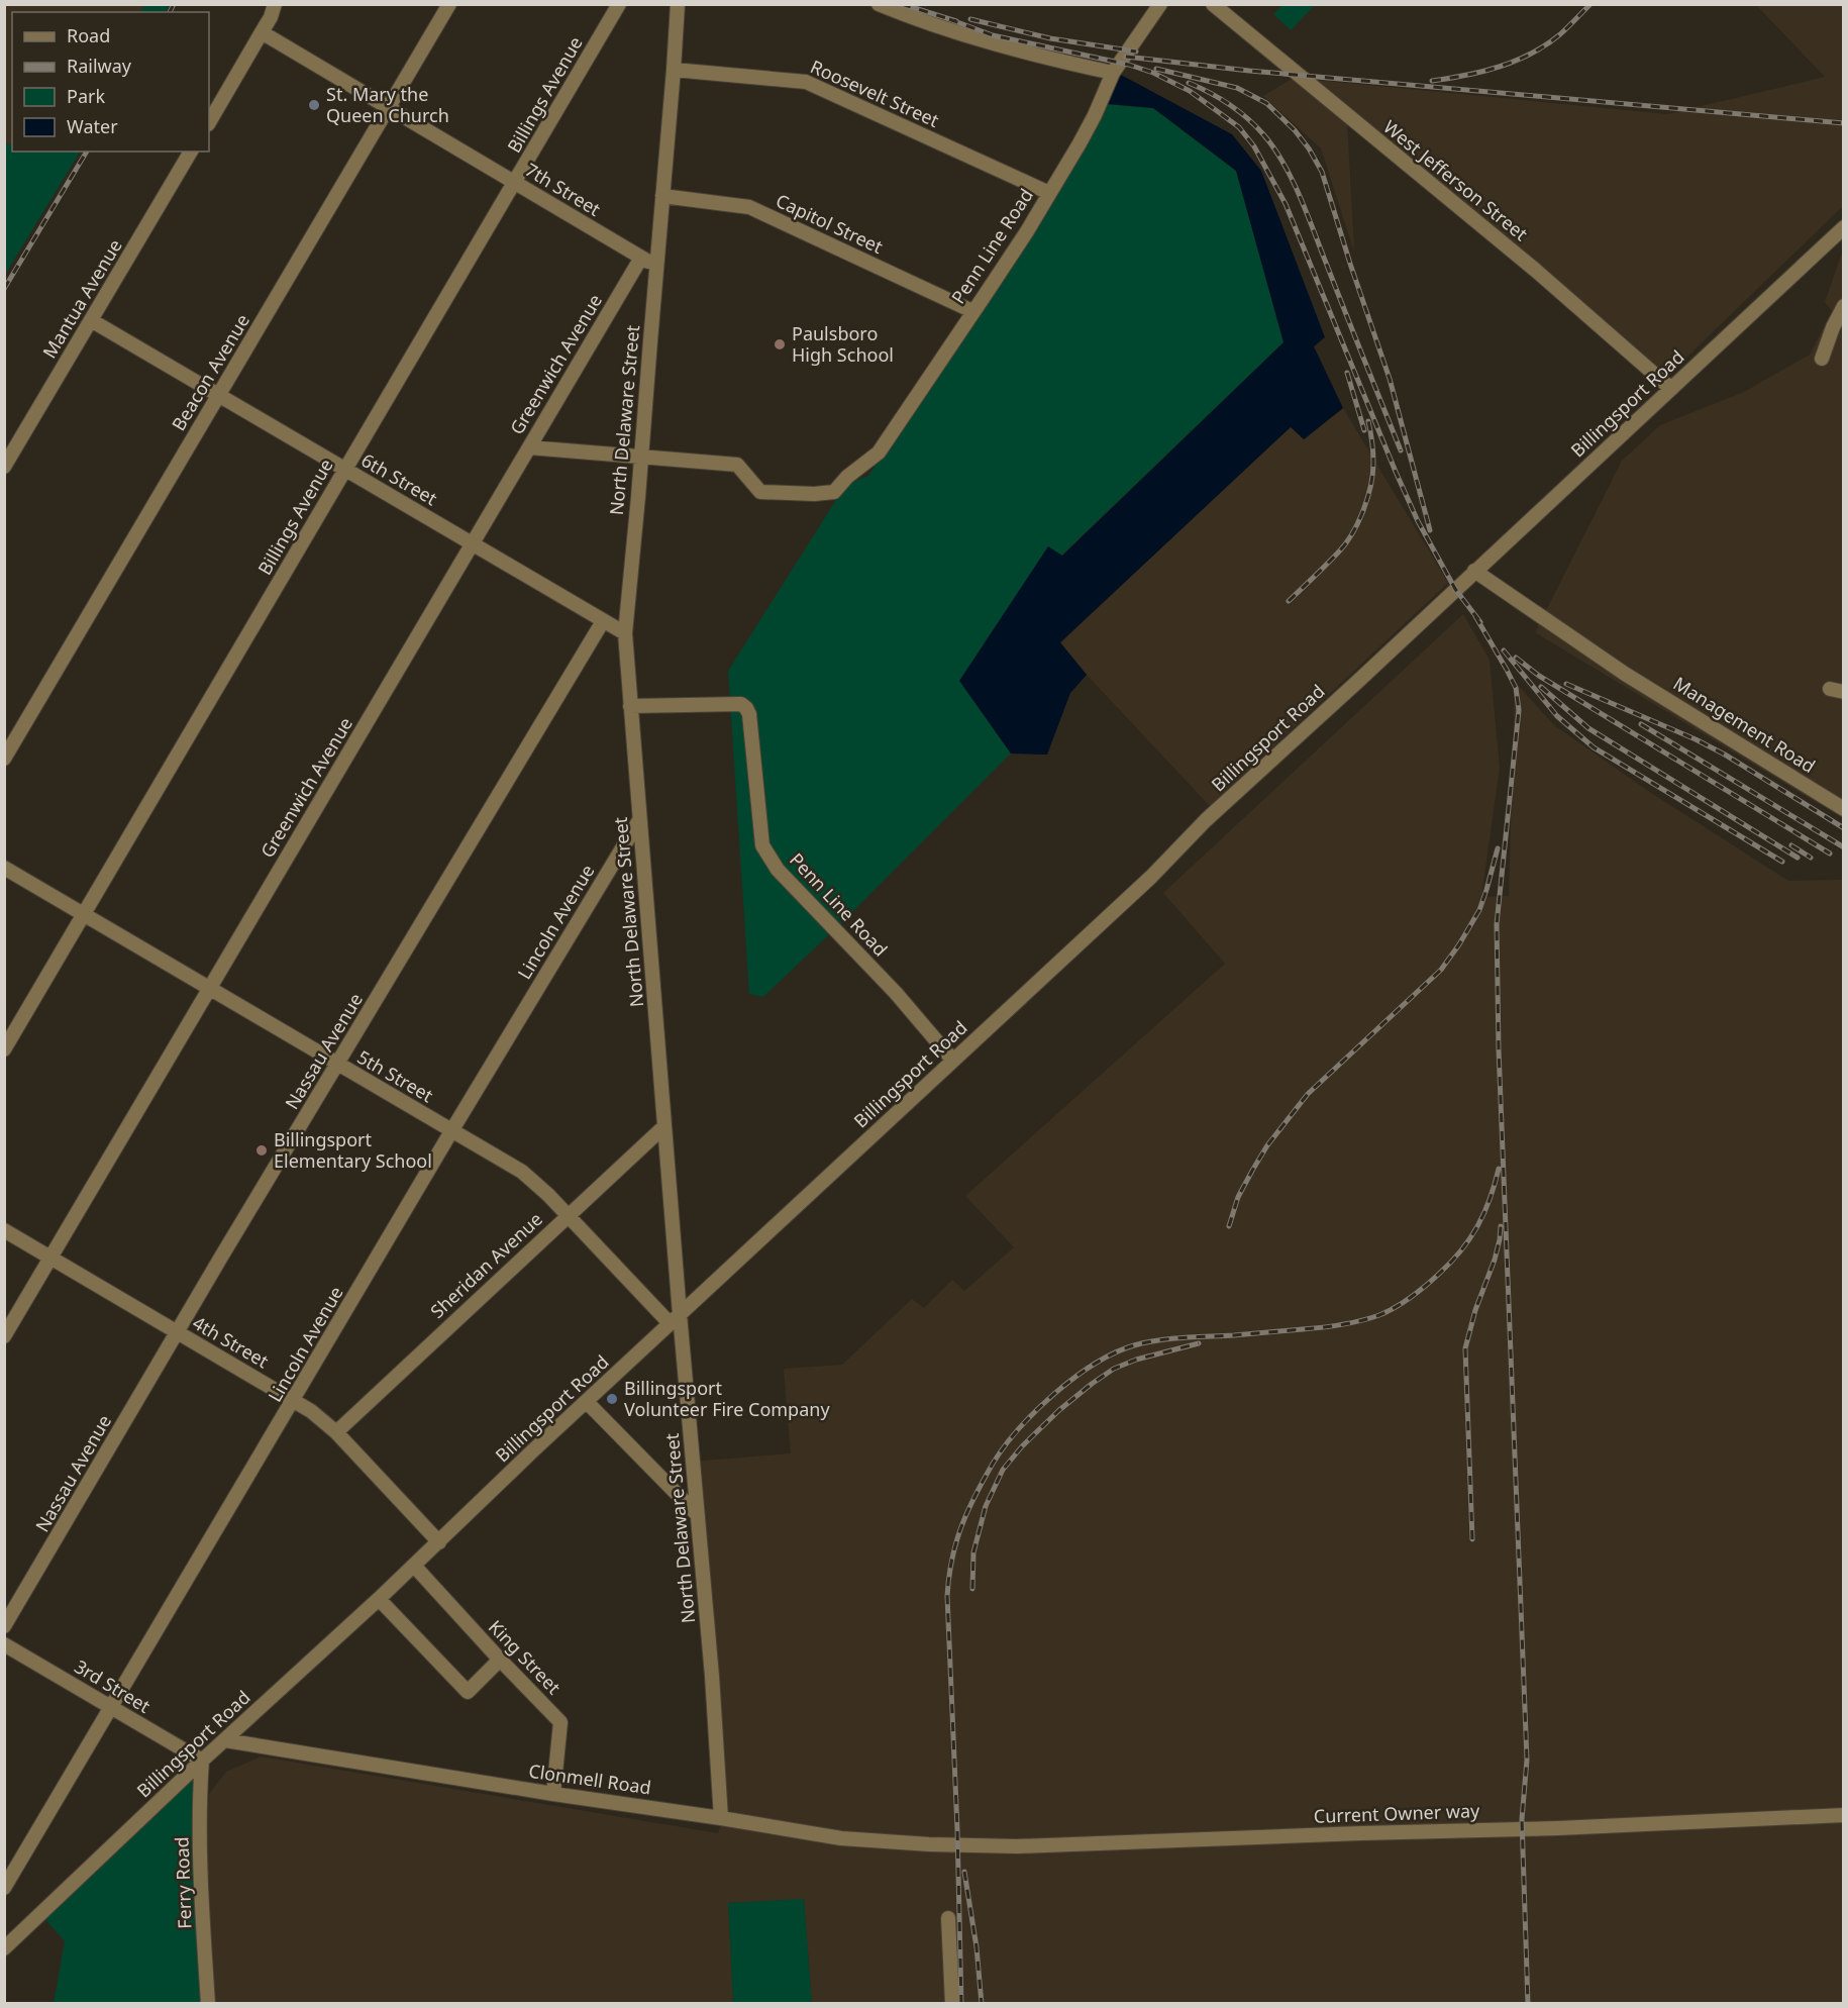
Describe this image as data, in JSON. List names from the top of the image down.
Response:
{
  "streets": {
    "street": [
      "Roosevelt Street",
      "Billings Avenue",
      "West Jefferson Street",
      "7th Street",
      "Capitol Street",
      "Penn Line Road",
      "Mantua Avenue",
      "Greenwich Avenue",
      "Beacon Avenue",
      "Billingsport Road",
      "North Delaware Street",
      "6th Street",
      "Management Road",
      "Lincoln Avenue",
      "Nassau Avenue",
      "5th Street",
      "Sheridan Avenue",
      "4th Street",
      "King Street",
      "3rd Street",
      "Clonmell Road",
      "Current Owner way",
      "Ferry Road"
    ]
  },
  "crossings": [
    ["Roosevelt Street", "Penn Line Road"],
    ["Roosevelt Street", "North Delaware Street"],
    ["Billings Avenue", "7th Street"],
    ["Billings Avenue", "6th Street"],
    ["Billings Avenue", "5th Street"],
    ["West Jefferson Street", "Billingsport Road"],
    ["7th Street", "Greenwich Avenue"],
    ["7th Street", "Beacon Avenue"],
    ["7th Street", "North Delaware Street"],
    ["Capitol Street", "Penn Line Road"],
    ["Capitol Street", "North Delaware Street"],
    ["Penn Line Road", "Billingsport Road"],
    ["Penn Line Road", "North Delaware Street"],
    ["Mantua Avenue", "6th Street"],
    ["Greenwich Avenue", "6th Street"],
    ["Greenwich Avenue", "5th Street"],
    ["Greenwich Avenue", "4th Street"],
    ["Beacon Avenue", "6th Street"],
    ["Billingsport Road", "North Delaware Street"],
    ["Billingsport Road", "Management Road"],
    ["Billingsport Road", "5th Street"],
    ["Billingsport Road", "4th Street"],
    ["Billingsport Road", "King Street"],
    ["Billingsport Road", "3rd Street"],
    ["Billingsport Road", "Clonmell Road"],
    ["Billingsport Road", "Ferry Road"],
    ["North Delaware Street", "6th Street"],
    ["North Delaware Street", "Lincoln Avenue"],
    ["North Delaware Street", "5th Street"],
    ["North Delaware Street", "Sheridan Avenue"],
    ["North Delaware Street", "Clonmell Road"],
    ["6th Street", "Nassau Avenue"],
    ["Lincoln Avenue", "5th Street"],
    ["Lincoln Avenue", "4th Street"],
    ["Lincoln Avenue", "3rd Street"],
    ["Nassau Avenue", "5th Street"],
    ["Nassau Avenue", "4th Street"],
    ["5th Street", "Sheridan Avenue"],
    ["Sheridan Avenue", "4th Street"],
    ["King Street", "Clonmell Road"],
    ["3rd Street", "Ferry Road"],
    ["Clonmell Road", "Current Owner way"]
  ],
  "places": [
    "St. Mary the Queen Church",
    "Paulsboro High School",
    "Billingsport Elementary School",
    "Billingsport Volunteer Fire Company"
  ],
  "legend": [
    "Road",
    "Railway",
    "Park",
    "Water"
  ]
}
